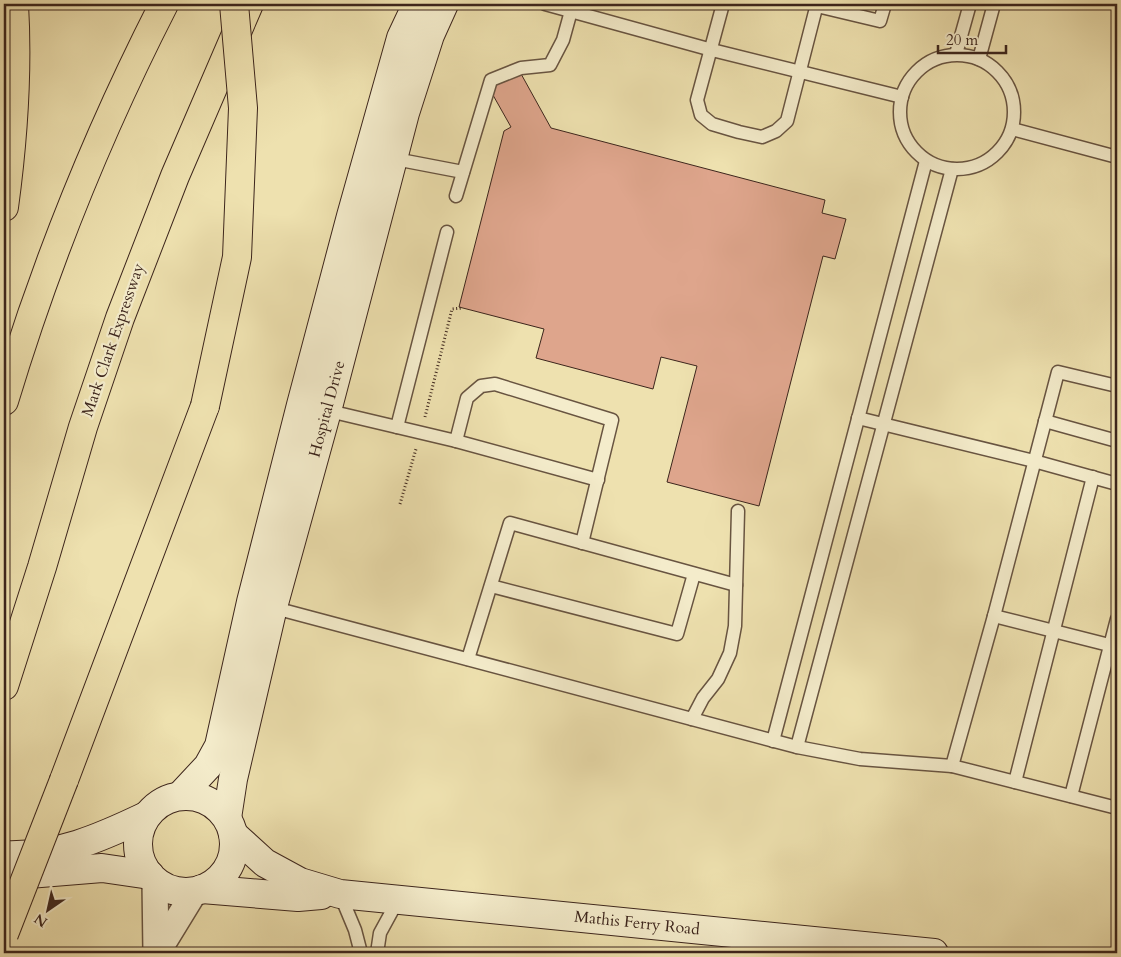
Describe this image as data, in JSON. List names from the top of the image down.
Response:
{
  "streets": {
    "highway": ["Mark Clark Expressway"],
    "street": ["Hospital Drive", "Mathis Ferry Road"]
  },
  "crossings": [
    ["Hospital Drive", "Mathis Ferry Road"]
  ],
  "scale_bar": "20 m",
  "north": "bottom left"
}
